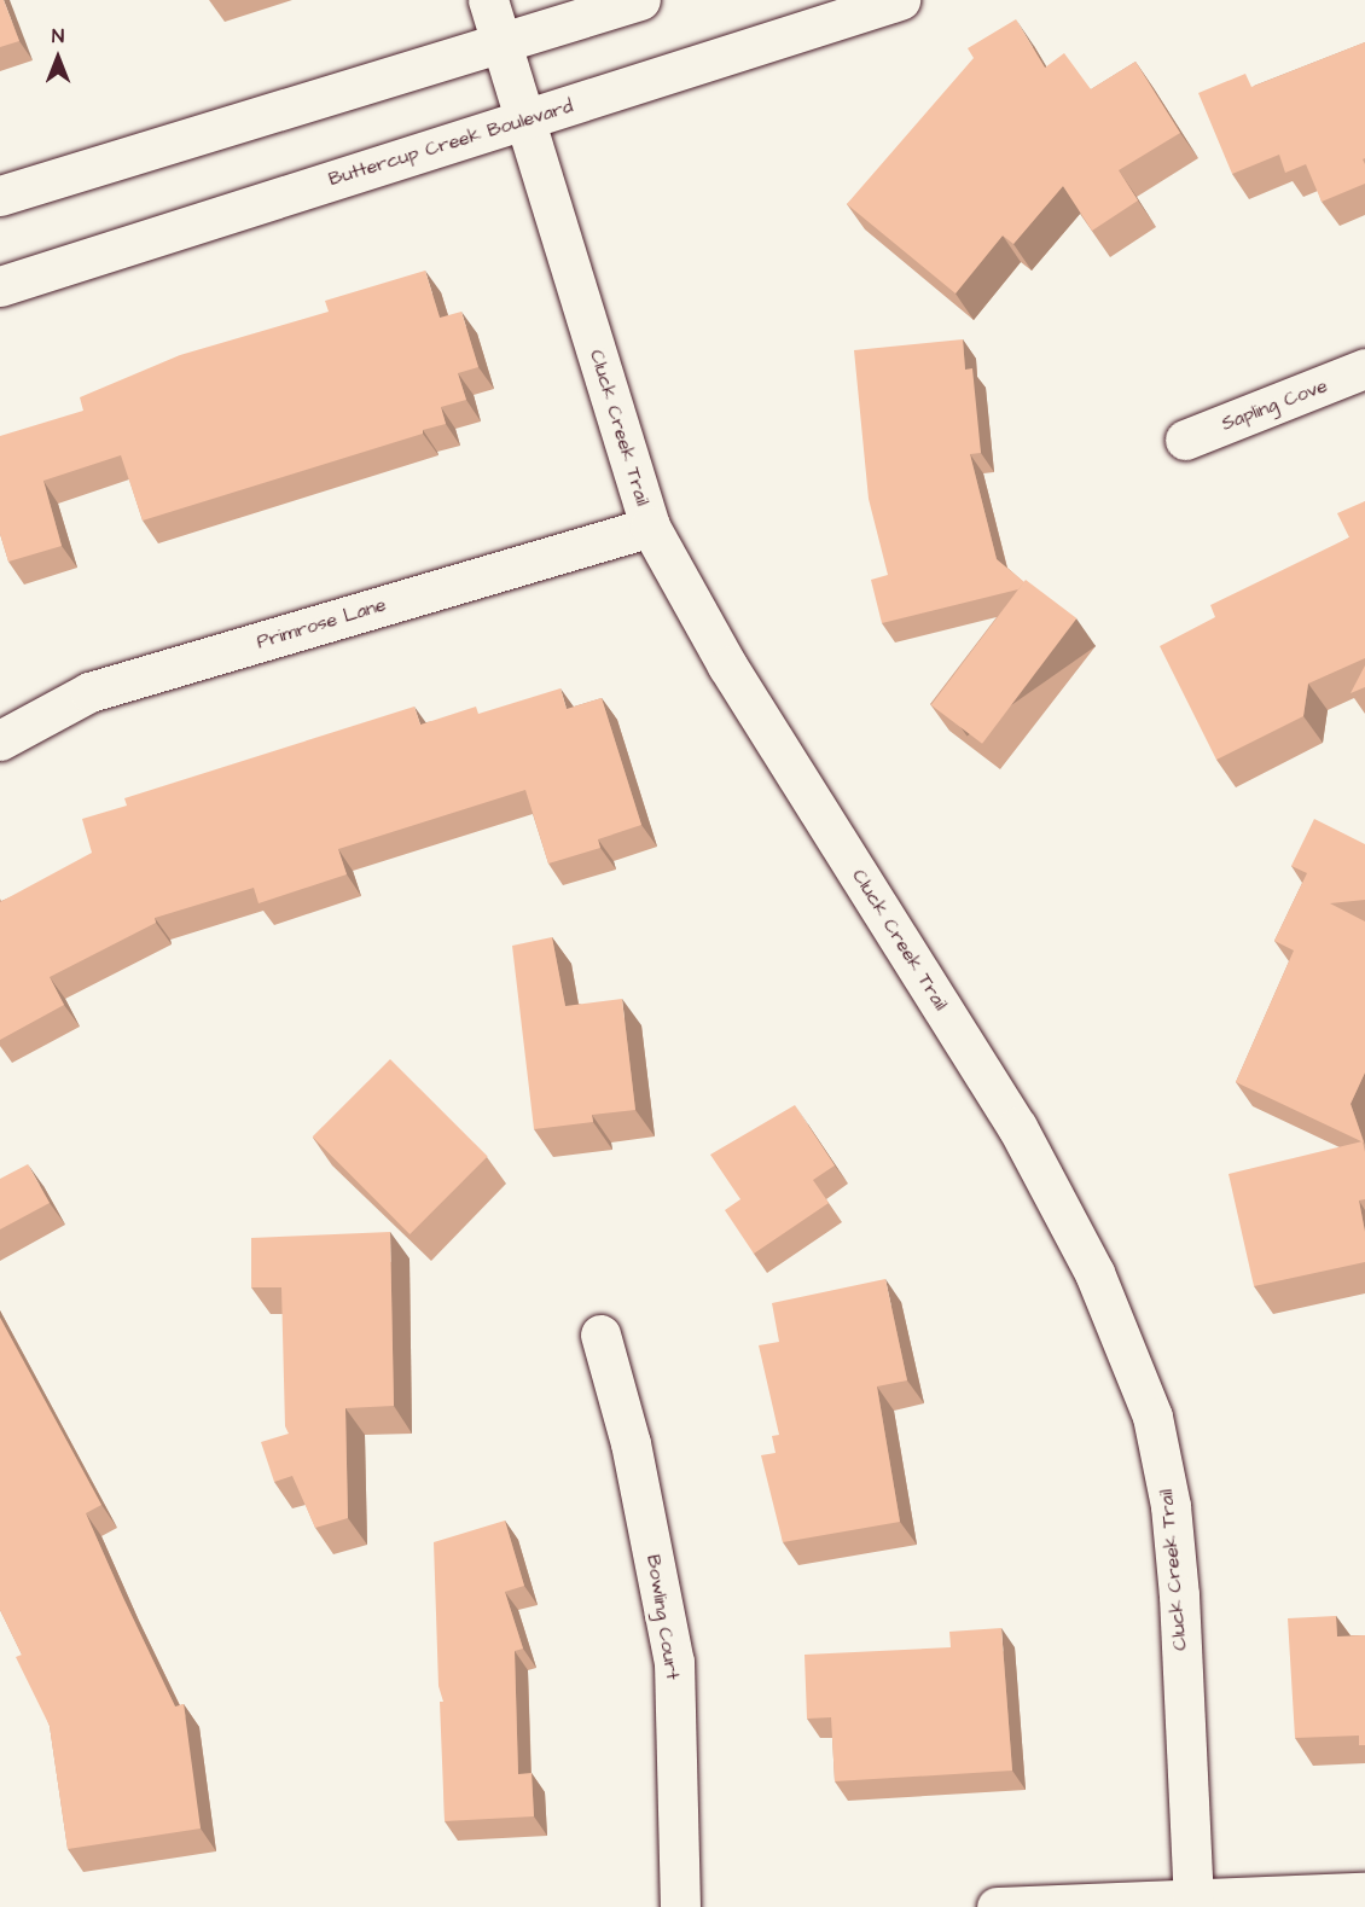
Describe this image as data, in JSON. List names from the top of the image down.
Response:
{
  "streets": {
    "street": [
      "Buttercup Creek Boulevard",
      "Sapling Cove",
      "Cluck Creek Trail",
      "Primrose Lane",
      "Bowling Court"
    ]
  },
  "crossings": [
    ["Buttercup Creek Boulevard", "Cluck Creek Trail"],
    ["Cluck Creek Trail", "Primrose Lane"]
  ],
  "north": "top"
}
